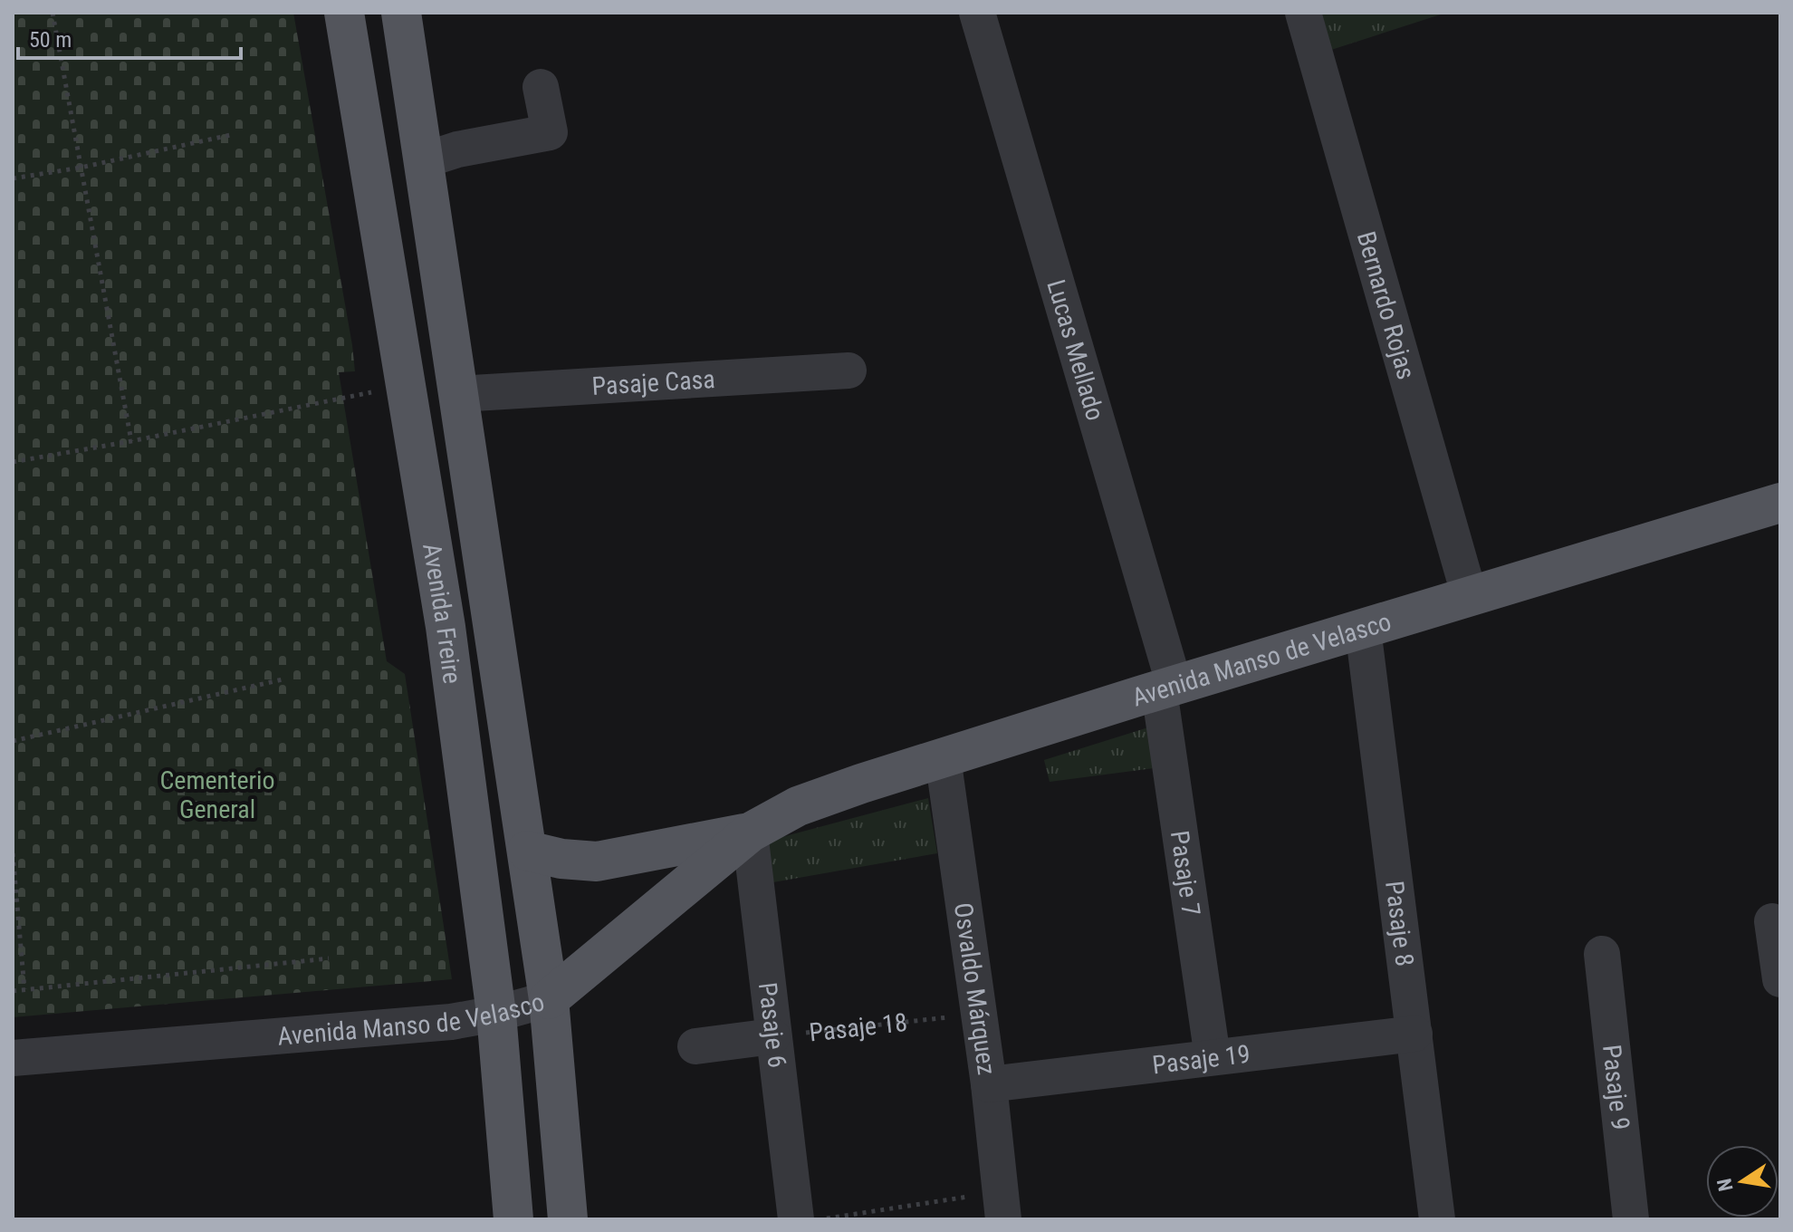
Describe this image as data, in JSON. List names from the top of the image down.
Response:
{
  "streets": {
    "main road": ["Avenida Freire", "Avenida Manso de Velasco"],
    "street": [
      "Bernardo Rojas",
      "Lucas Mellado",
      "Pasaje Casa",
      "Pasaje 7",
      "Pasaje 8",
      "Osvaldo Márquez",
      "Pasaje 6",
      "Pasaje 18",
      "Pasaje 19",
      "Pasaje 9"
    ]
  },
  "crossings": [
    ["Bernardo Rojas", "Avenida Manso de Velasco"],
    ["Lucas Mellado", "Avenida Manso de Velasco"],
    ["Lucas Mellado", "Pasaje 7"],
    ["Pasaje Casa", "Avenida Freire"],
    ["Avenida Freire", "Avenida Manso de Velasco"],
    ["Avenida Manso de Velasco", "Pasaje 7"],
    ["Avenida Manso de Velasco", "Pasaje 8"],
    ["Avenida Manso de Velasco", "Osvaldo Márquez"],
    ["Avenida Manso de Velasco", "Pasaje 6"],
    ["Pasaje 7", "Pasaje 19"],
    ["Pasaje 8", "Pasaje 19"],
    ["Osvaldo Márquez", "Pasaje 18"],
    ["Osvaldo Márquez", "Pasaje 19"],
    ["Pasaje 6", "Pasaje 18"]
  ],
  "parks": ["Cementerio General"],
  "scale_bar": "50 m",
  "north": "left"
}
